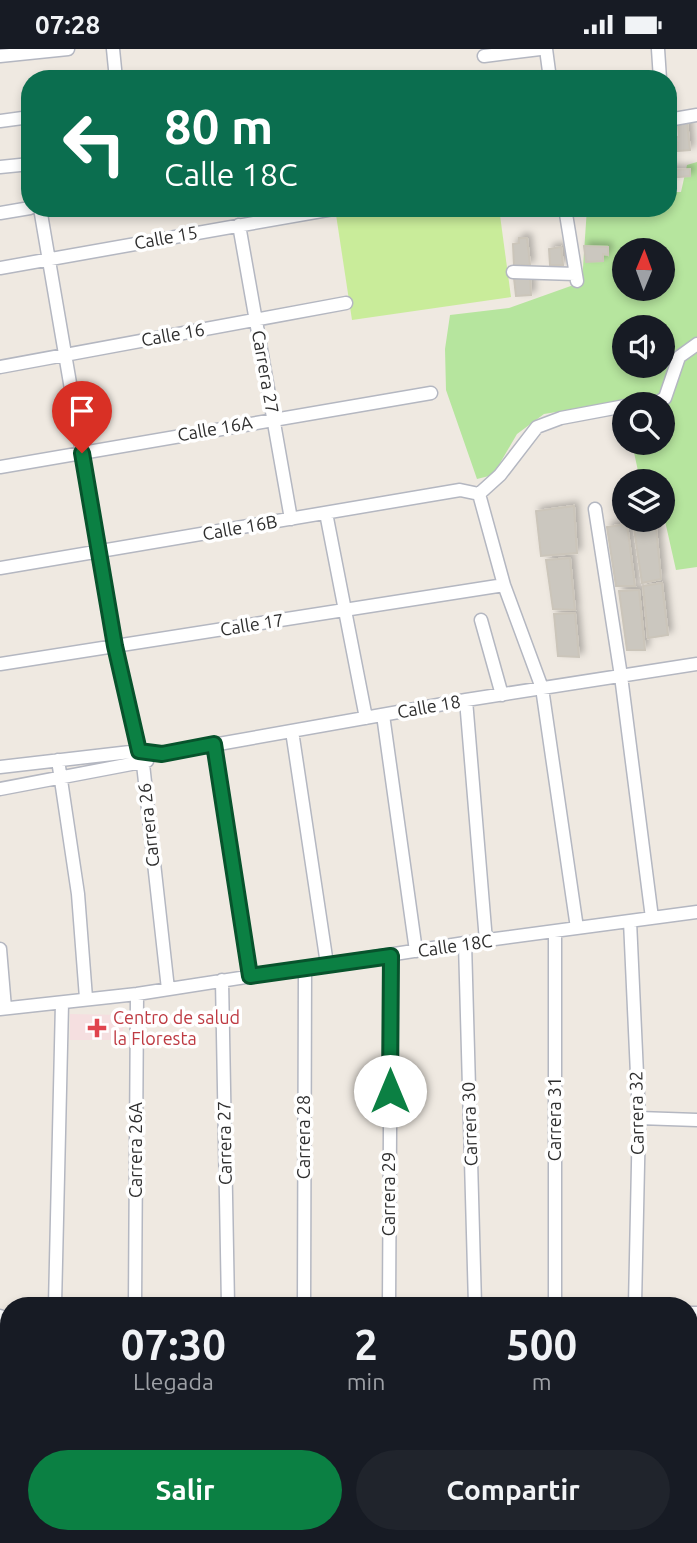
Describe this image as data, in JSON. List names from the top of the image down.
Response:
{
  "streets": {
    "street": [
      "Calle 15",
      "Calle 16",
      "Carrera 27",
      "Calle 16A",
      "Calle 16B",
      "Calle 17",
      "Calle 18",
      "Carrera 26",
      "Calle 18C",
      "Carrera 32",
      "Carrera 31",
      "Carrera 30",
      "Carrera 28",
      "Carrera 26A",
      "Carrera 29"
    ]
  },
  "crossings": [
    ["Calle 15", "Carrera 27"],
    ["Calle 15", "Carrera 26"],
    ["Calle 16", "Carrera 27"],
    ["Calle 16", "Carrera 26"],
    ["Carrera 27", "Calle 16A"],
    ["Carrera 27", "Calle 16B"],
    ["Carrera 27", "Calle 18C"],
    ["Calle 16A", "Carrera 26"],
    ["Calle 16B", "Carrera 26"],
    ["Calle 17", "Carrera 26"],
    ["Calle 18", "Carrera 26"],
    ["Carrera 26", "Calle 18C"],
    ["Calle 18C", "Carrera 32"],
    ["Calle 18C", "Carrera 31"],
    ["Calle 18C", "Carrera 30"],
    ["Calle 18C", "Carrera 28"],
    ["Calle 18C", "Carrera 26A"],
    ["Calle 18C", "Carrera 29"]
  ],
  "places": {
    "health": ["Centro de salud la Floresta"]
  },
  "north": "top",
  "page": {
    "status": "07:28",
    "turn": ["80 m", "Calle 18C"],
    "eta": [
      "07:30",
      "Llegada",
      "2",
      "min",
      "500",
      "m"
    ],
    "buttons": ["Salir", "Compartir"]
  }
}
